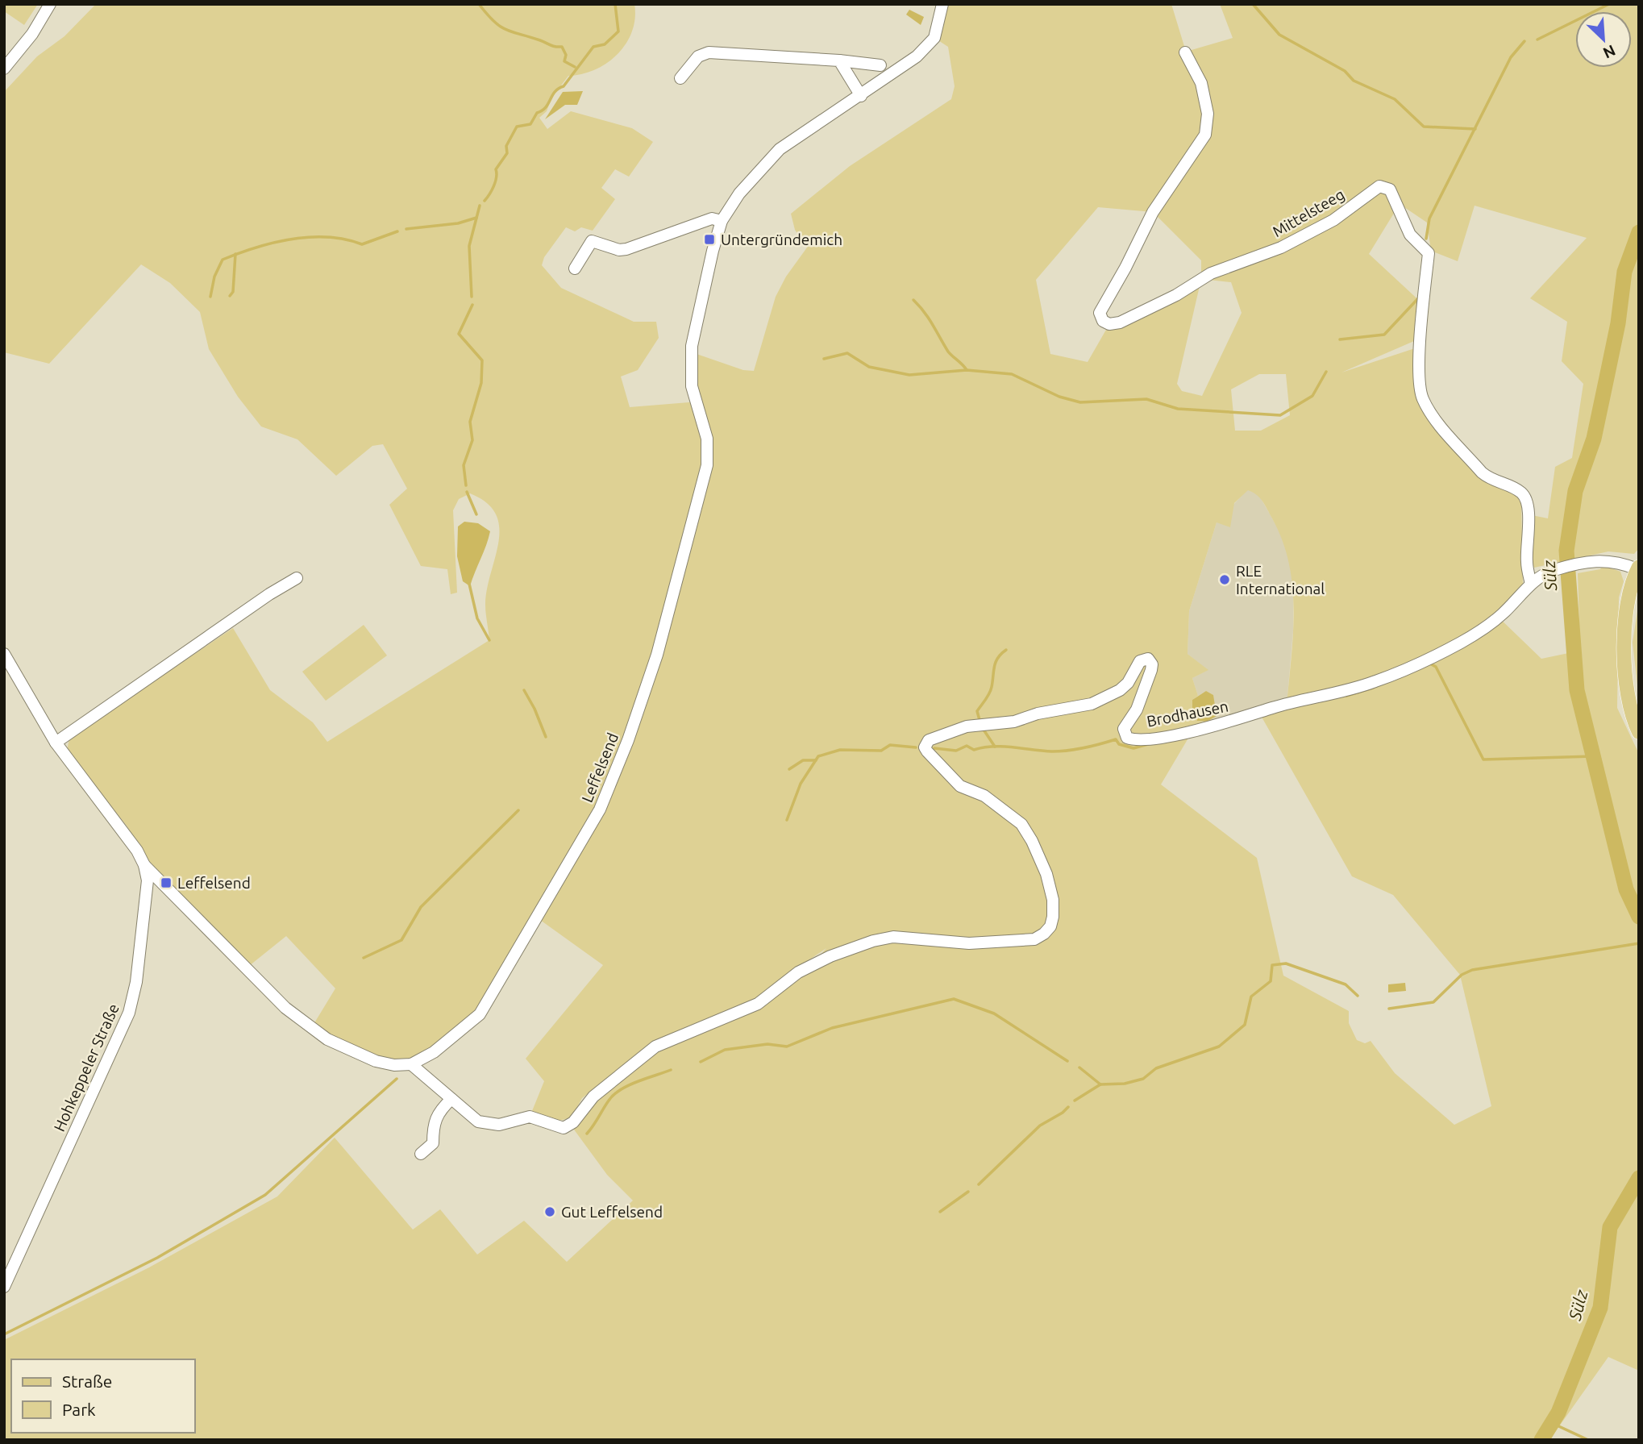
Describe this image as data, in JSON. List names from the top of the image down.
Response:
{
  "streets": {
    "street": [
      "Mittelsteeg",
      "Brodhausen",
      "Leffelsend",
      "Hohkeppeler Straße"
    ]
  },
  "crossings": [
    ["Mittelsteeg", "Brodhausen"]
  ],
  "water": ["Sülz"],
  "places": {
    "transit": ["Untergründemich", "Leffelsend"],
    "other": ["RLE International", "Gut Leffelsend"]
  },
  "legend": ["Straße", "Park"],
  "north": "bottom right"
}
